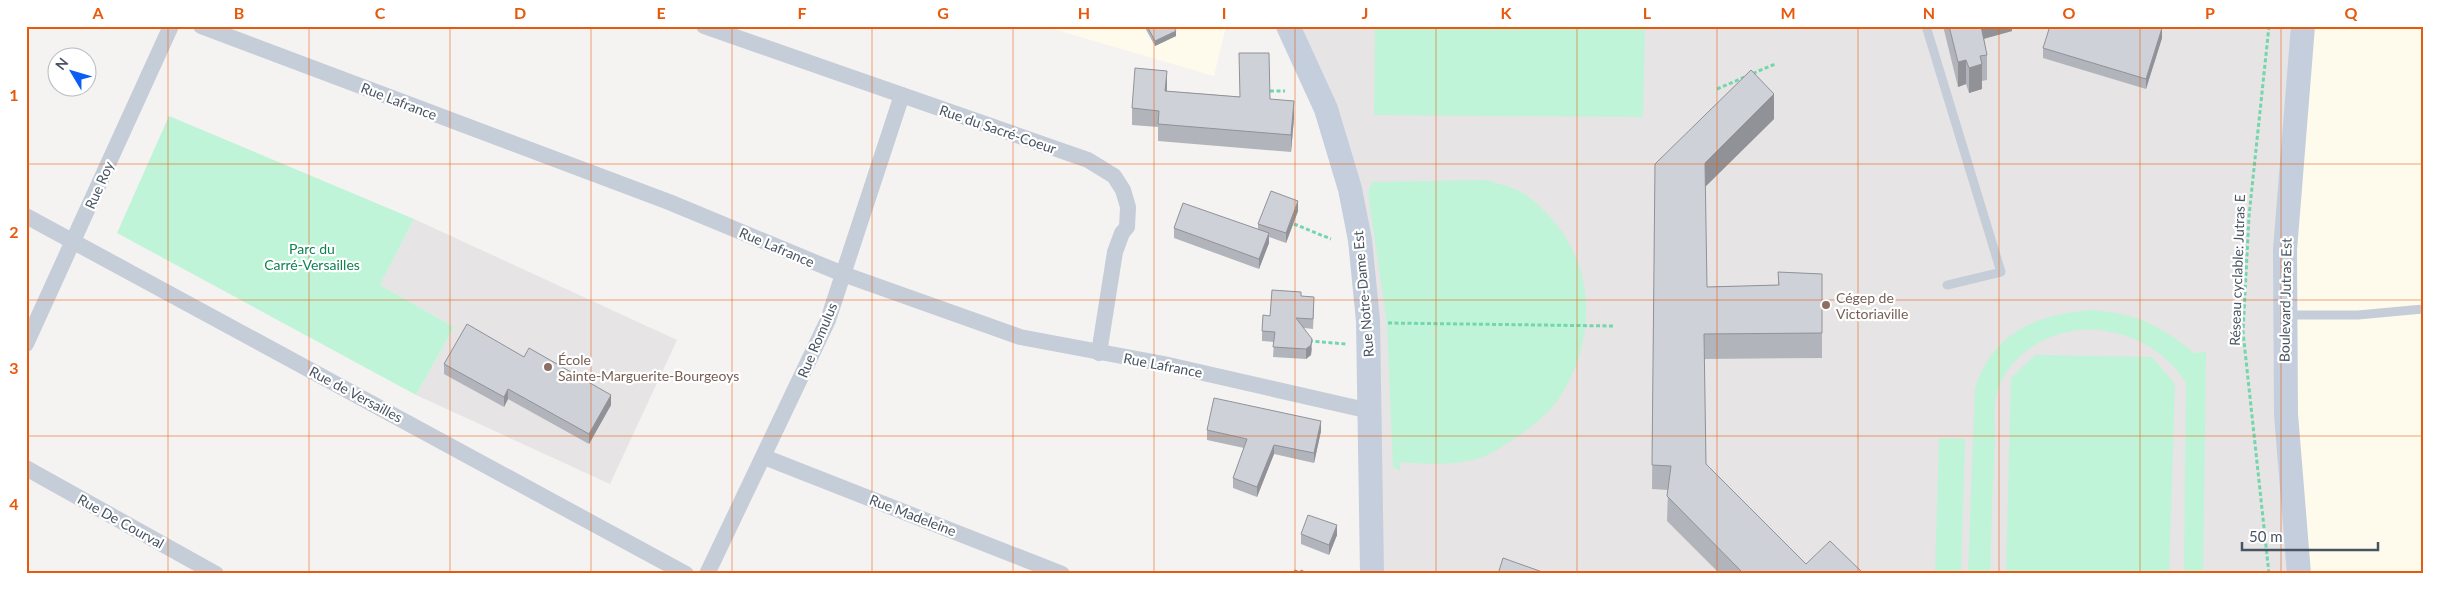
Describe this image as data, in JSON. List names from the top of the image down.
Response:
{
  "streets": {
    "street": [
      "Rue Lafrance",
      "Rue du Sacré-Coeur",
      "Rue Roy",
      "Rue Notre-Dame Est",
      "Boulevard Jutras Est",
      "Rue Romulus",
      "Rue de Versailles",
      "Rue Madeleine",
      "Rue De Courval"
    ],
    "path": ["Réseau cyclable: Jutras E"]
  },
  "crossings": [
    ["Rue Lafrance", "Rue du Sacré-Coeur"],
    ["Rue Lafrance", "Rue Notre-Dame Est"],
    ["Rue Lafrance", "Rue Romulus"],
    ["Rue du Sacré-Coeur", "Rue Romulus"],
    ["Rue Roy", "Rue de Versailles"],
    ["Rue Romulus", "Rue Madeleine"]
  ],
  "parks": ["Parc du Carré-Versailles"],
  "places": ["Cégep de Victoriaville", "École Sainte-Marguerite-Bourgeoys"],
  "scale_bar": "50 m",
  "north": "top left",
  "grid": {
    "columns": [
      "A",
      "B",
      "C",
      "D",
      "E",
      "F",
      "G",
      "H",
      "I",
      "J",
      "K",
      "L",
      "M",
      "N",
      "O",
      "P",
      "Q"
    ],
    "rows": [
      "1",
      "2",
      "3",
      "4"
    ]
  }
}
